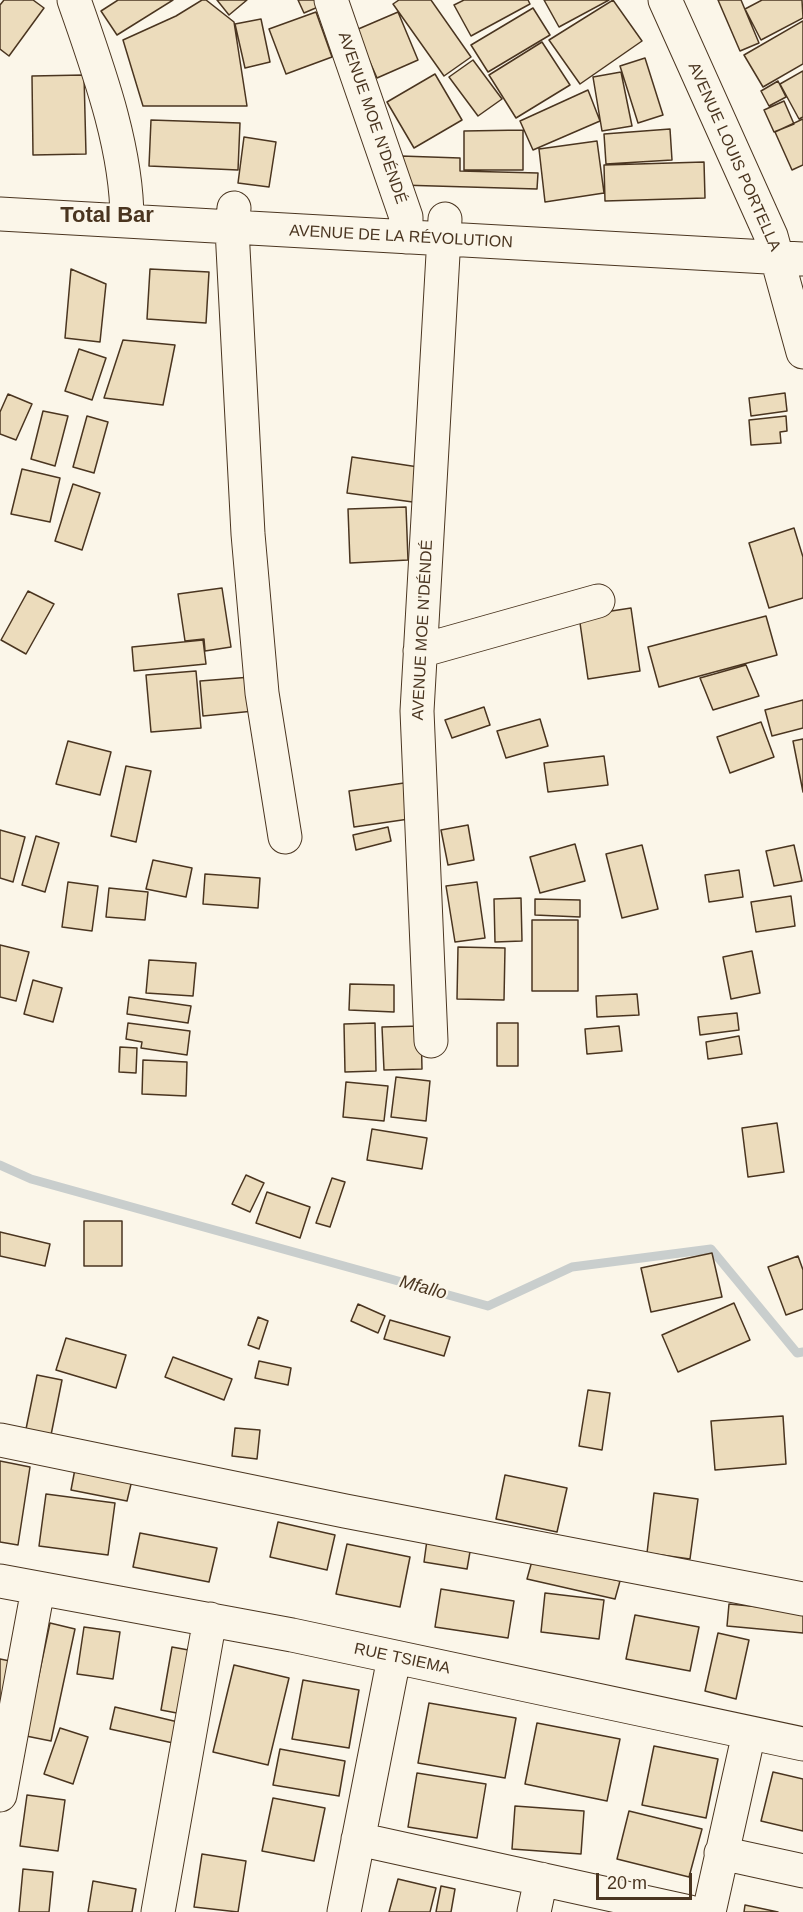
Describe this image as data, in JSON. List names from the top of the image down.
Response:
{
  "streets": {
    "street": [
      "AVENUE MOE N'DÉNDÉ",
      "AVENUE LOUIS PORTELLA",
      "AVENUE DE LA RÉVOLUTION",
      "RUE TSIEMA"
    ]
  },
  "crossings": [
    ["AVENUE MOE N'DÉNDÉ", "AVENUE DE LA RÉVOLUTION"],
    ["AVENUE LOUIS PORTELLA", "AVENUE DE LA RÉVOLUTION"]
  ],
  "districts": ["Total Bar"],
  "water": ["Mfallo"],
  "scale_bar": "20 m"
}
